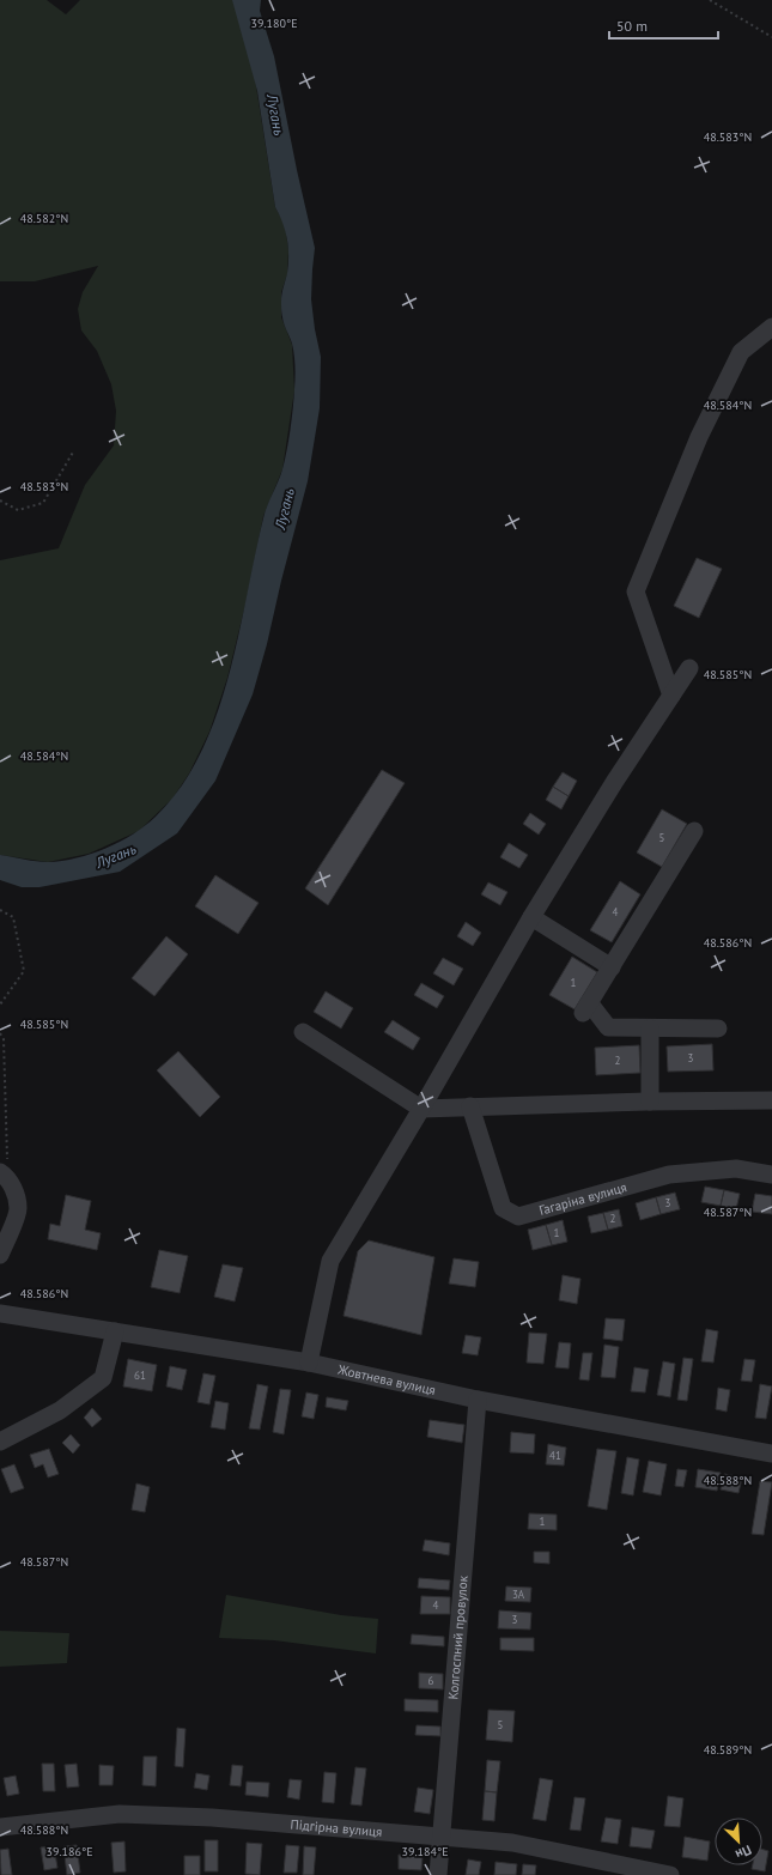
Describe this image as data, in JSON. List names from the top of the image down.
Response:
{
  "streets": {
    "street": [
      "Гагаріна вулиця",
      "Жовтнева вулиця",
      "Колгоспний провулок",
      "Підгірна вулиця"
    ]
  },
  "crossings": [
    ["Жовтнева вулиця", "Колгоспний провулок"],
    ["Колгоспний провулок", "Підгірна вулиця"]
  ],
  "water": ["Лугань"],
  "house_numbers": [
    "5",
    "4",
    "1",
    "3",
    "2",
    "3",
    "2",
    "1",
    "61",
    "41",
    "1",
    "3А",
    "4",
    "3",
    "6",
    "5"
  ],
  "scale_bar": "50 m",
  "north": "bottom right",
  "coordinates": [
    "39.180°E",
    "48.583°N",
    "48.582°N",
    "48.584°N",
    "48.585°N",
    "48.586°N",
    "48.587°N",
    "48.588°N",
    "48.589°N",
    "39.186°E",
    "39.184°E"
  ]
}
